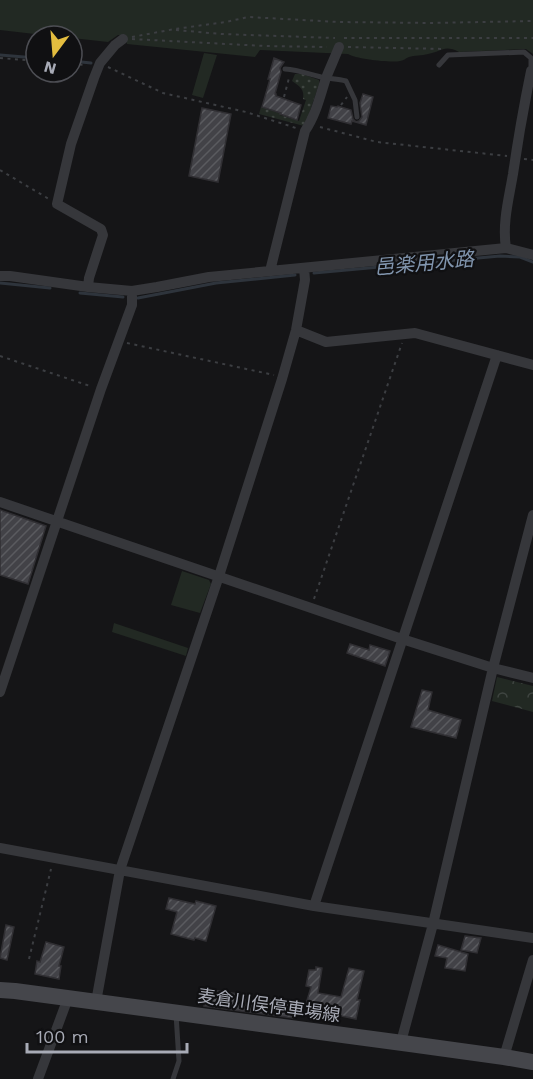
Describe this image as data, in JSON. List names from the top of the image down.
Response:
{
  "streets": {
    "main road": ["麦倉川俣停車場線"]
  },
  "water": ["邑楽用水路"],
  "scale_bar": "100 m",
  "north": "bottom"
}
